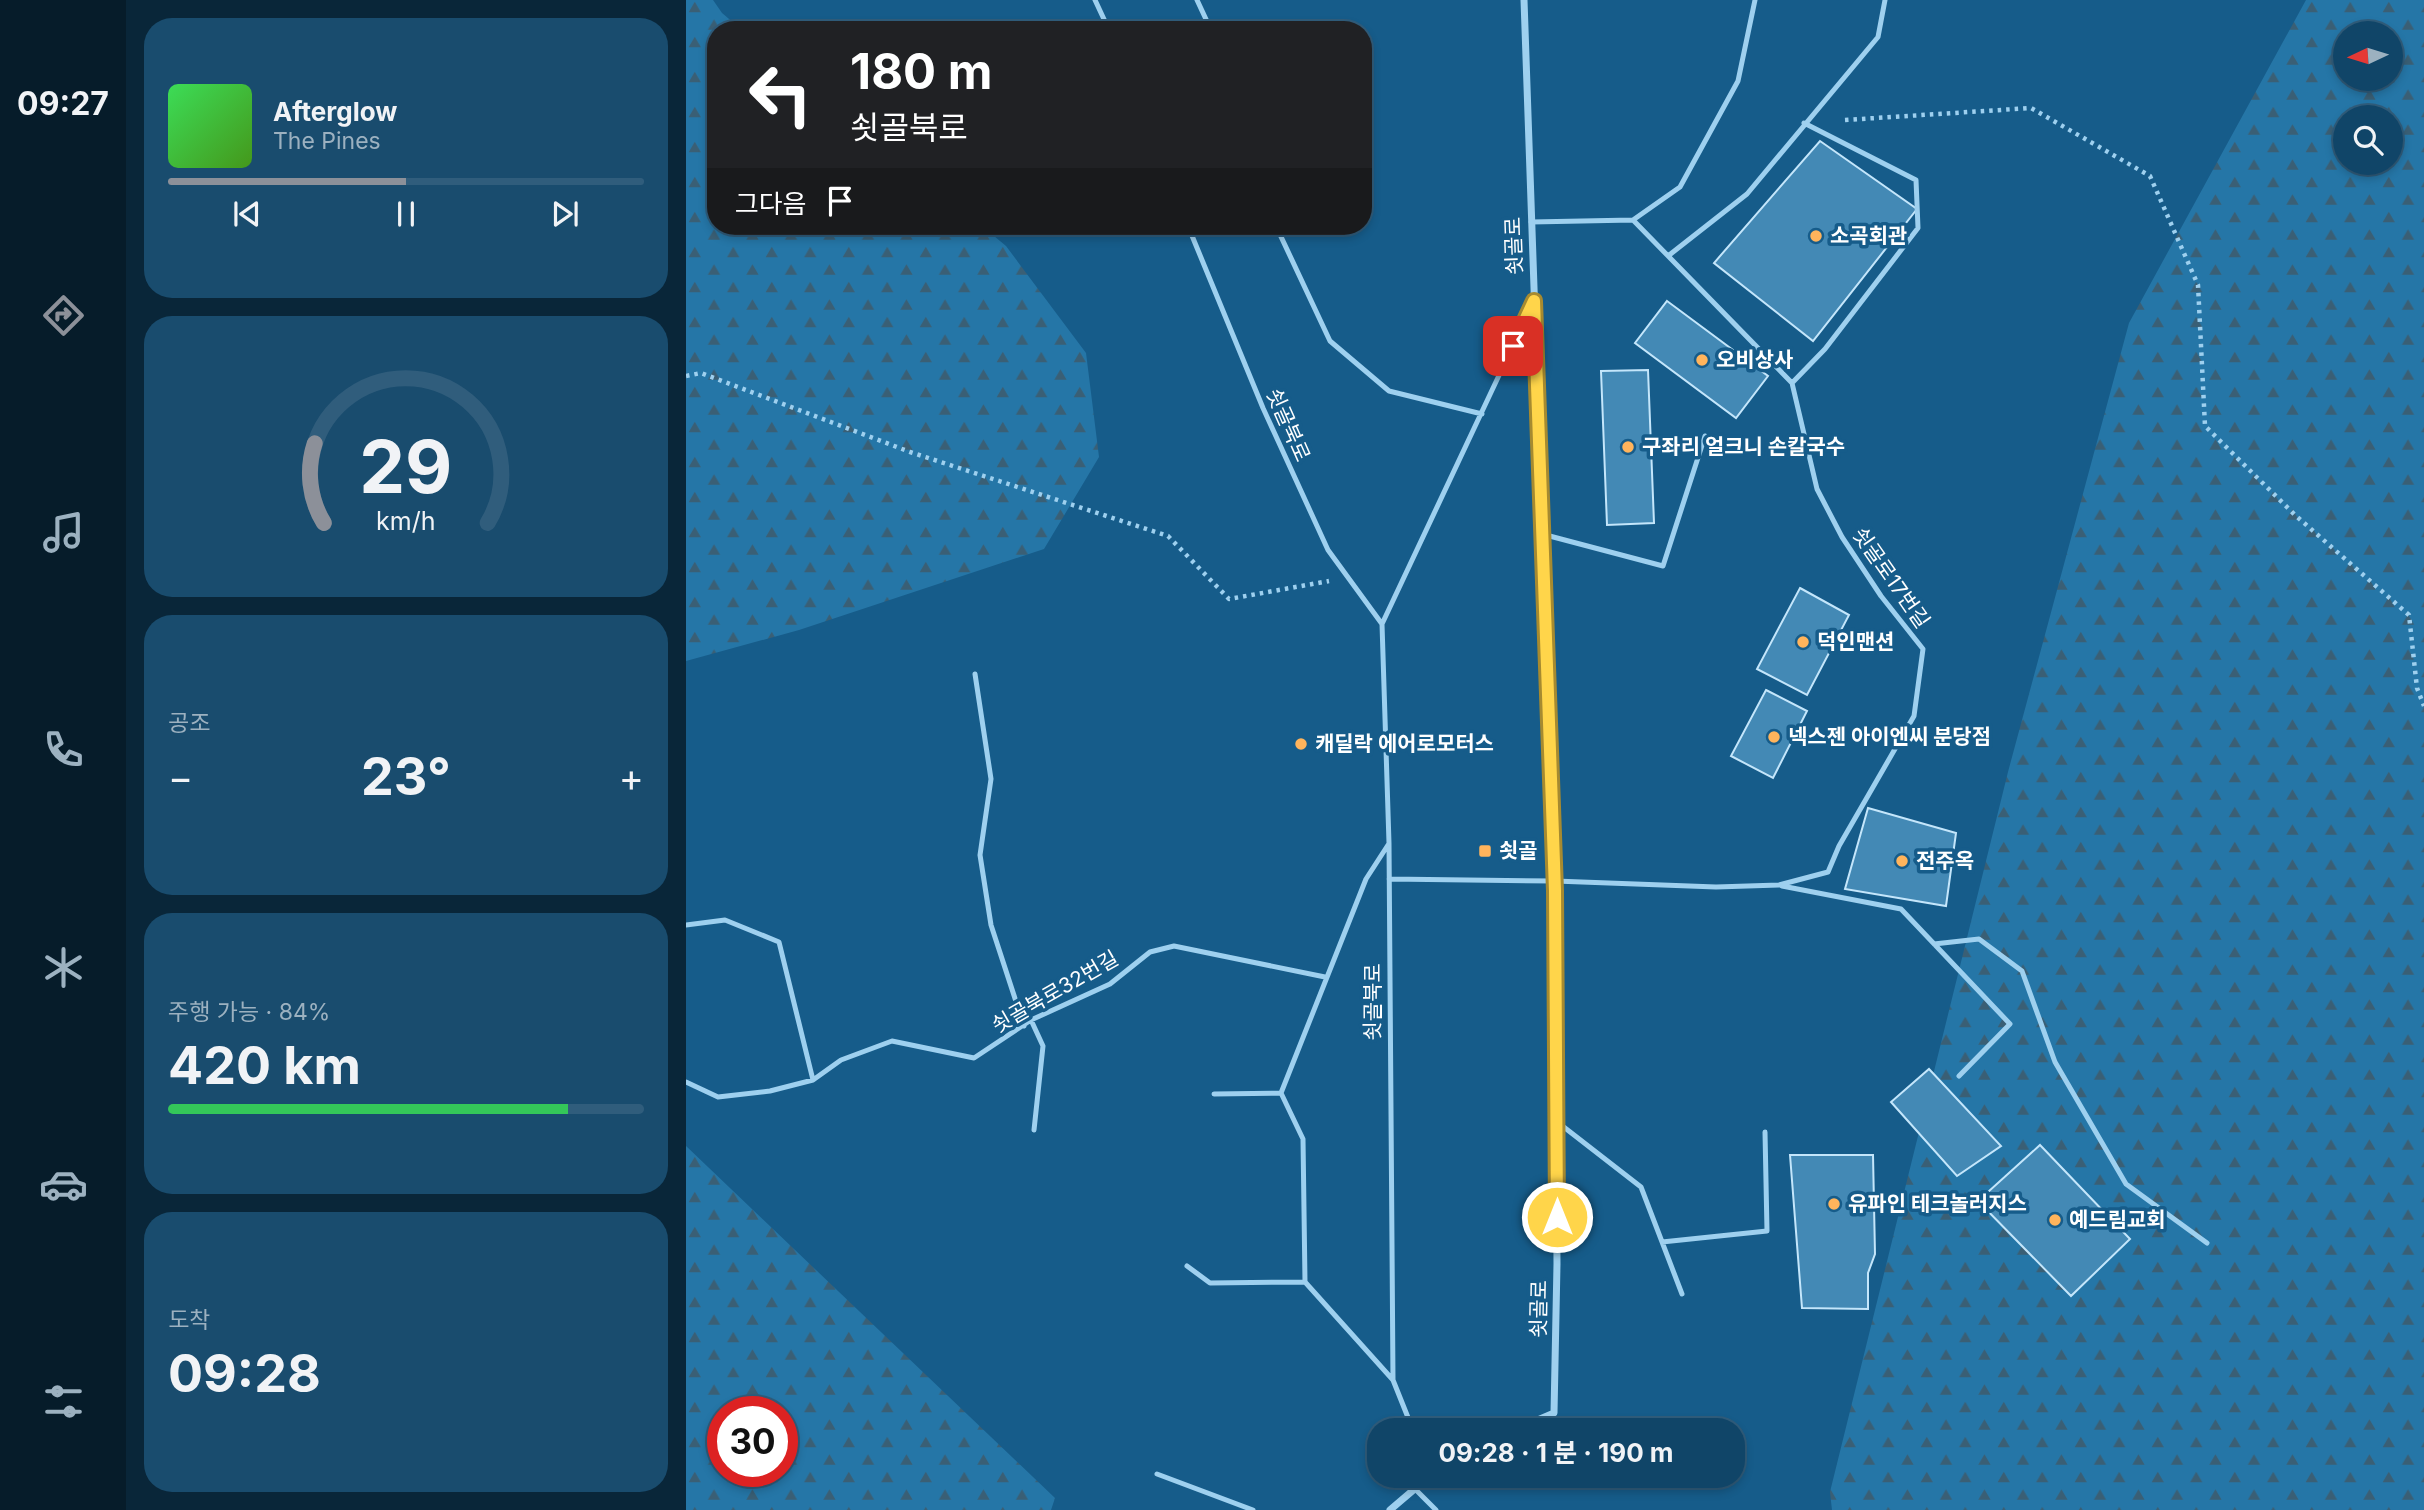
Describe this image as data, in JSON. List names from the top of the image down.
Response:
{
  "streets": {
    "street": ["쇳골로"],
    "lane": ["쇳골북로", "쇳골로17번길", "쇳골북로32번길"]
  },
  "crossings": [
    ["쇳골로", "쇳골북로"],
    ["쇳골로", "쇳골로17번길"],
    ["쇳골북로", "쇳골로17번길"]
  ],
  "places": {
    "other": [
      "소곡회관",
      "오비상사",
      "구좌리 얼크니 손칼국수",
      "덕인맨션",
      "넥스젠 아이엔씨 분당점",
      "캐딜락 에어로모터스",
      "전주옥",
      "유파인 테크놀러지스",
      "예드림교회"
    ],
    "transit": ["쇳골"]
  },
  "north": "left",
  "page": {
    "tabs": "09:27",
    "turn": ["180 m", "쇳골북로"],
    "song": ["Afterglow", "The Pines"],
    "then": "그다음",
    "tile": [
      "공조",
      ["주행 가능 · 84%", "420 km"],
      ["도착", "09:28"]
    ],
    "heat": ["−", "23°", "+"],
    "limit": "30",
    "trip": "09:28 · 1 분 · 190 m",
    "gauge": ["29", "km/h"]
  }
}
